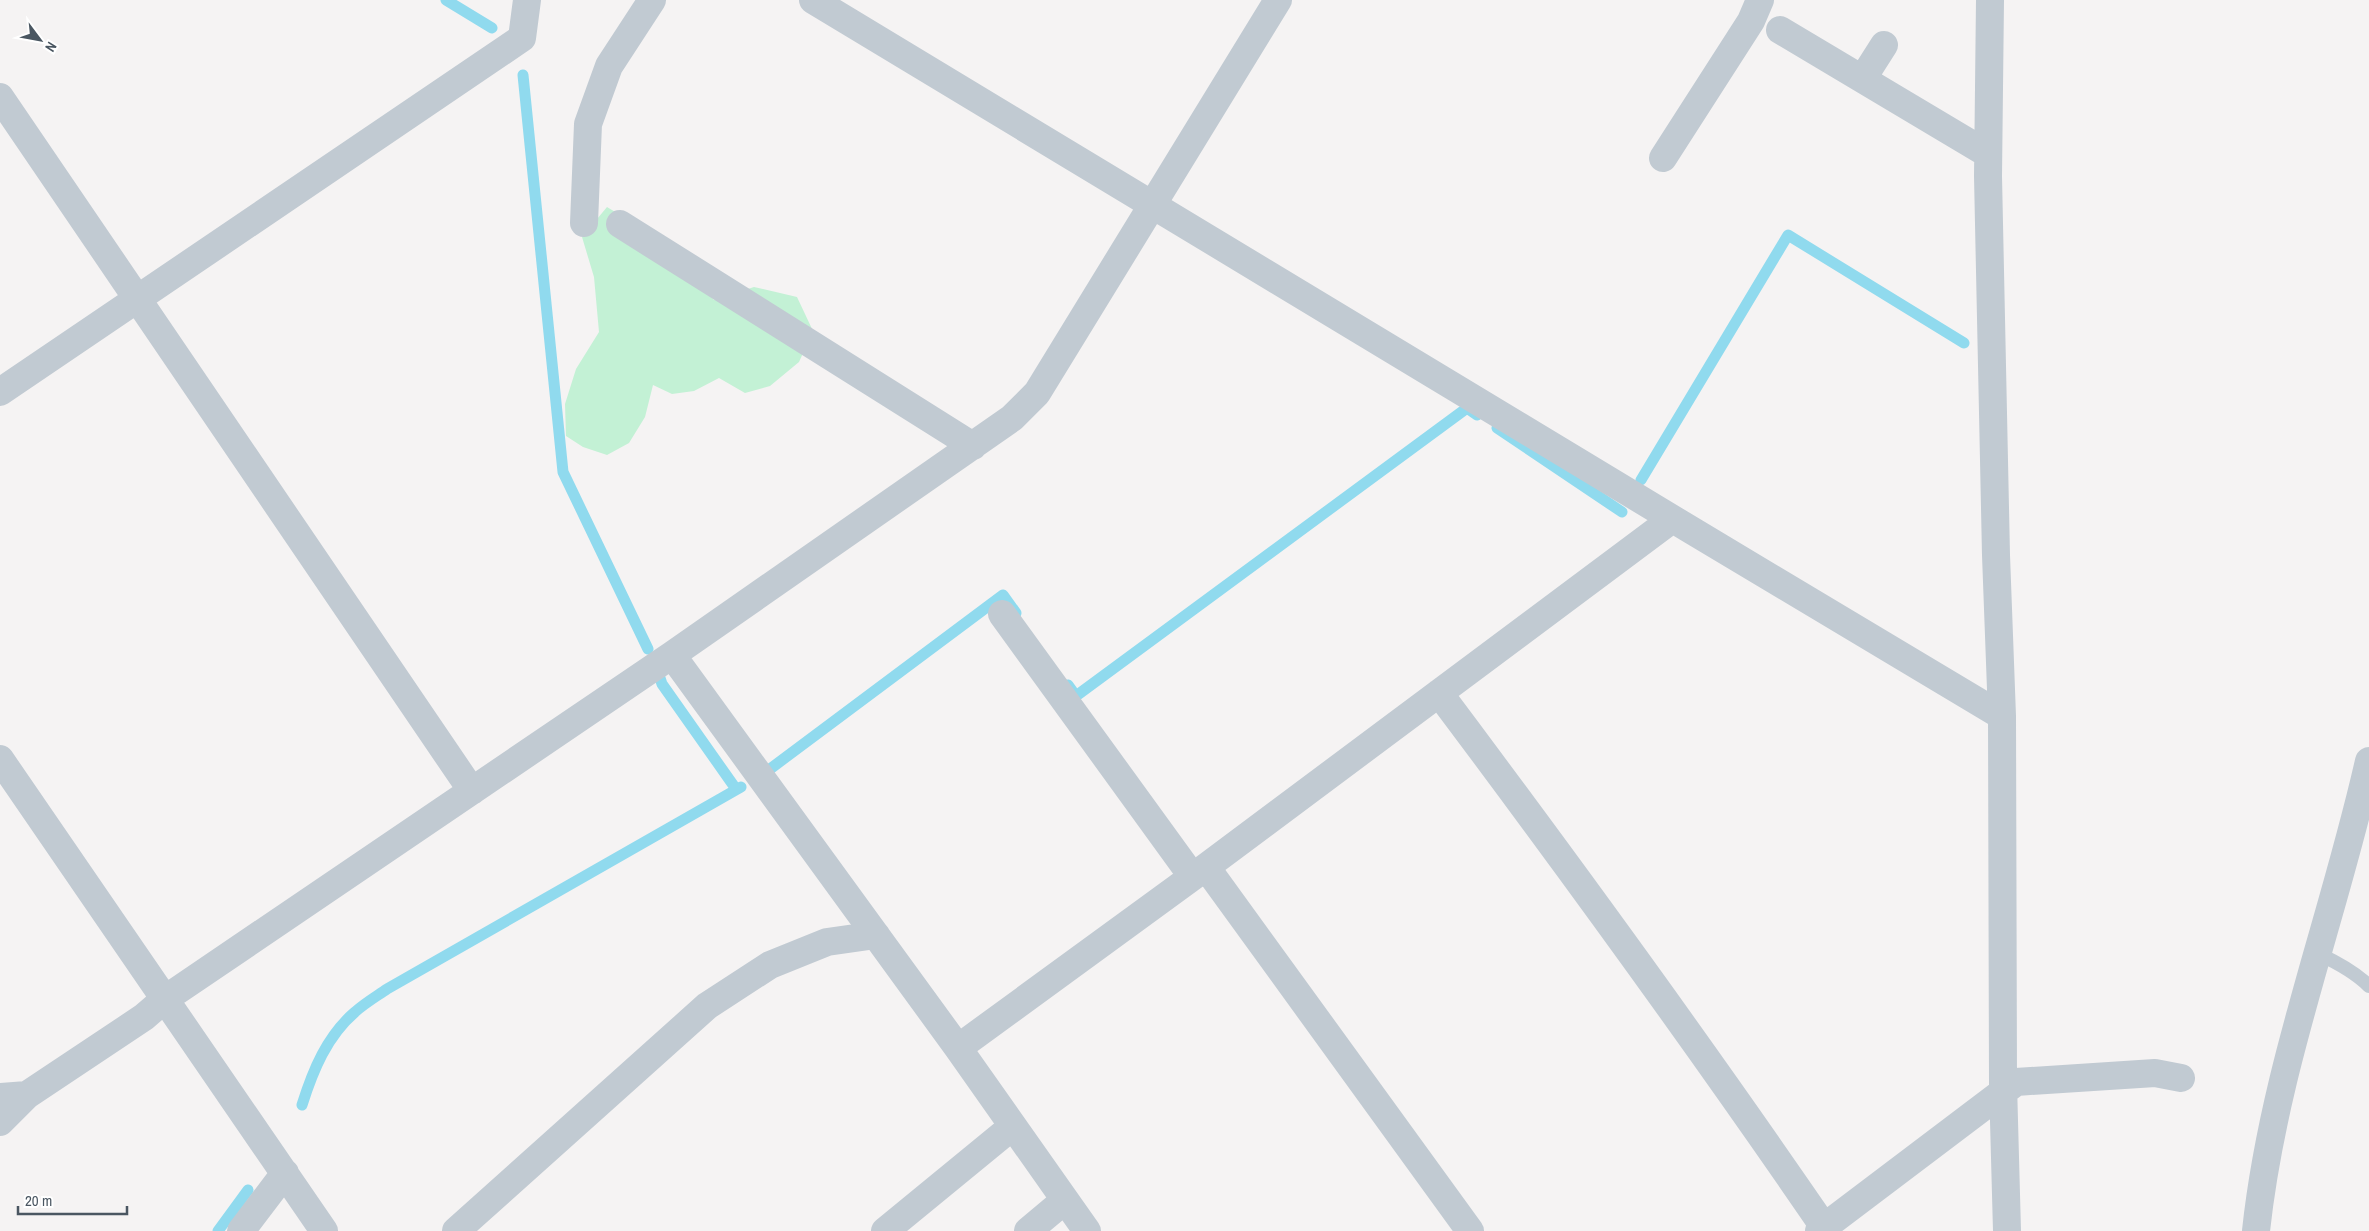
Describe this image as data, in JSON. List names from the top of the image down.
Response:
{
  "scale_bar": "20 m",
  "north": "bottom right"
}
